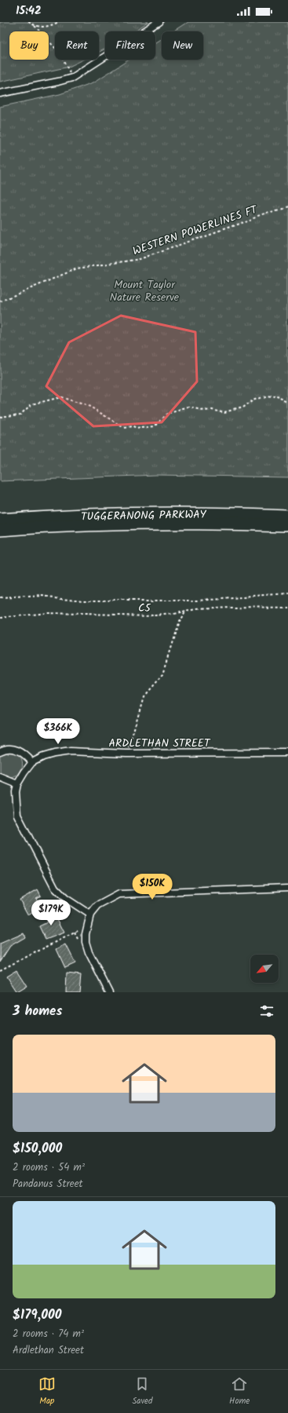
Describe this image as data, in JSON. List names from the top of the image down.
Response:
{
  "streets": {
    "highway": ["TUGGERANONG PARKWAY"],
    "street": ["ARDLETHAN STREET"],
    "path": ["WESTERN POWERLINES FT", "C5"]
  },
  "parks": ["Mount Taylor Nature Reserve"],
  "north": "bottom left",
  "page": {
    "status": "15:42",
    "chip": [
      "Buy",
      "Rent",
      "Filters",
      "New"
    ],
    "price": ["$366K", "$150K", "$179K"],
    "heading": "3 homes",
    "list": [
      {
        "name": "$150,000",
        "note": "2 rooms · 54 m² · Pandanus Street"
      },
      {
        "name": "$179,000",
        "note": "2 rooms · 74 m² · Ardlethan Street"
      }
    ],
    "tabs": ["Map", "Saved", "Home"]
  }
}
